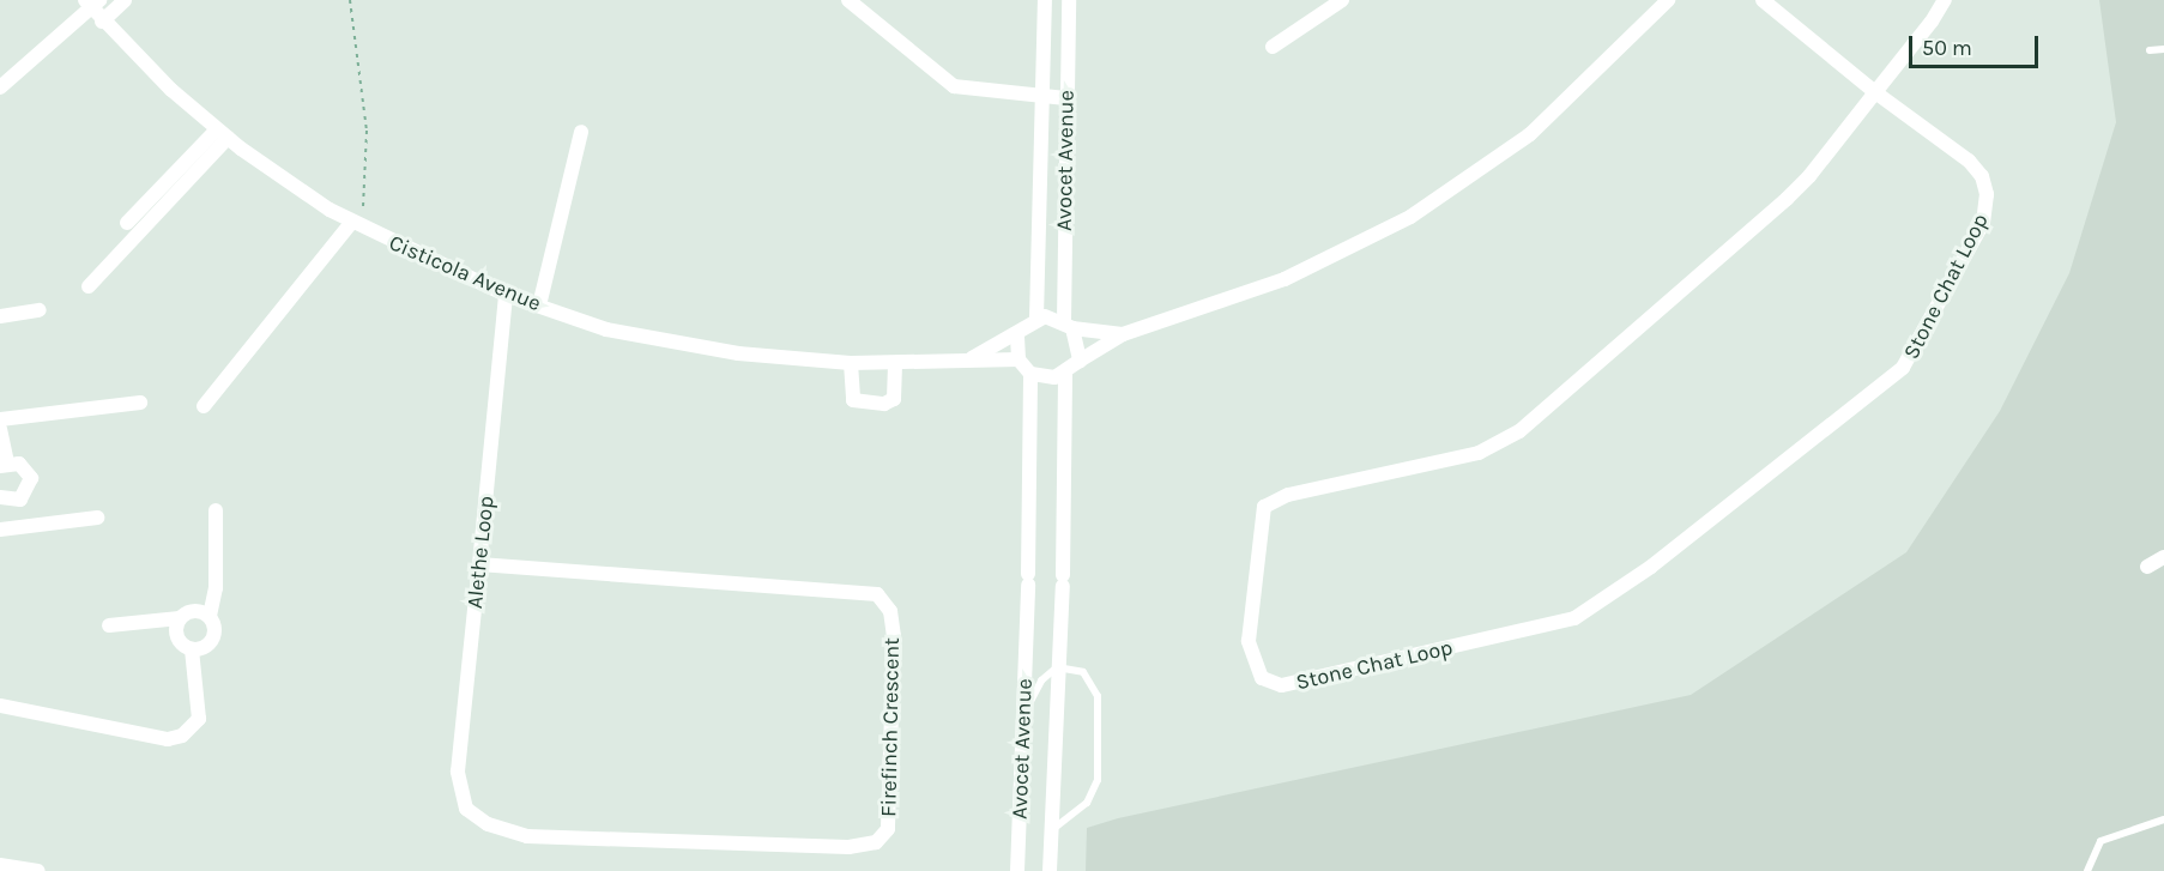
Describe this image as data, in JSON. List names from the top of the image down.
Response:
{
  "streets": {
    "street": [
      "Avocet Avenue",
      "Cisticola Avenue",
      "Stone Chat Loop",
      "Alethe Loop",
      "Firefinch Crescent"
    ]
  },
  "crossings": [
    ["Avocet Avenue", "Cisticola Avenue"],
    ["Cisticola Avenue", "Alethe Loop"],
    ["Alethe Loop", "Firefinch Crescent"]
  ],
  "scale_bar": "50 m"
}
